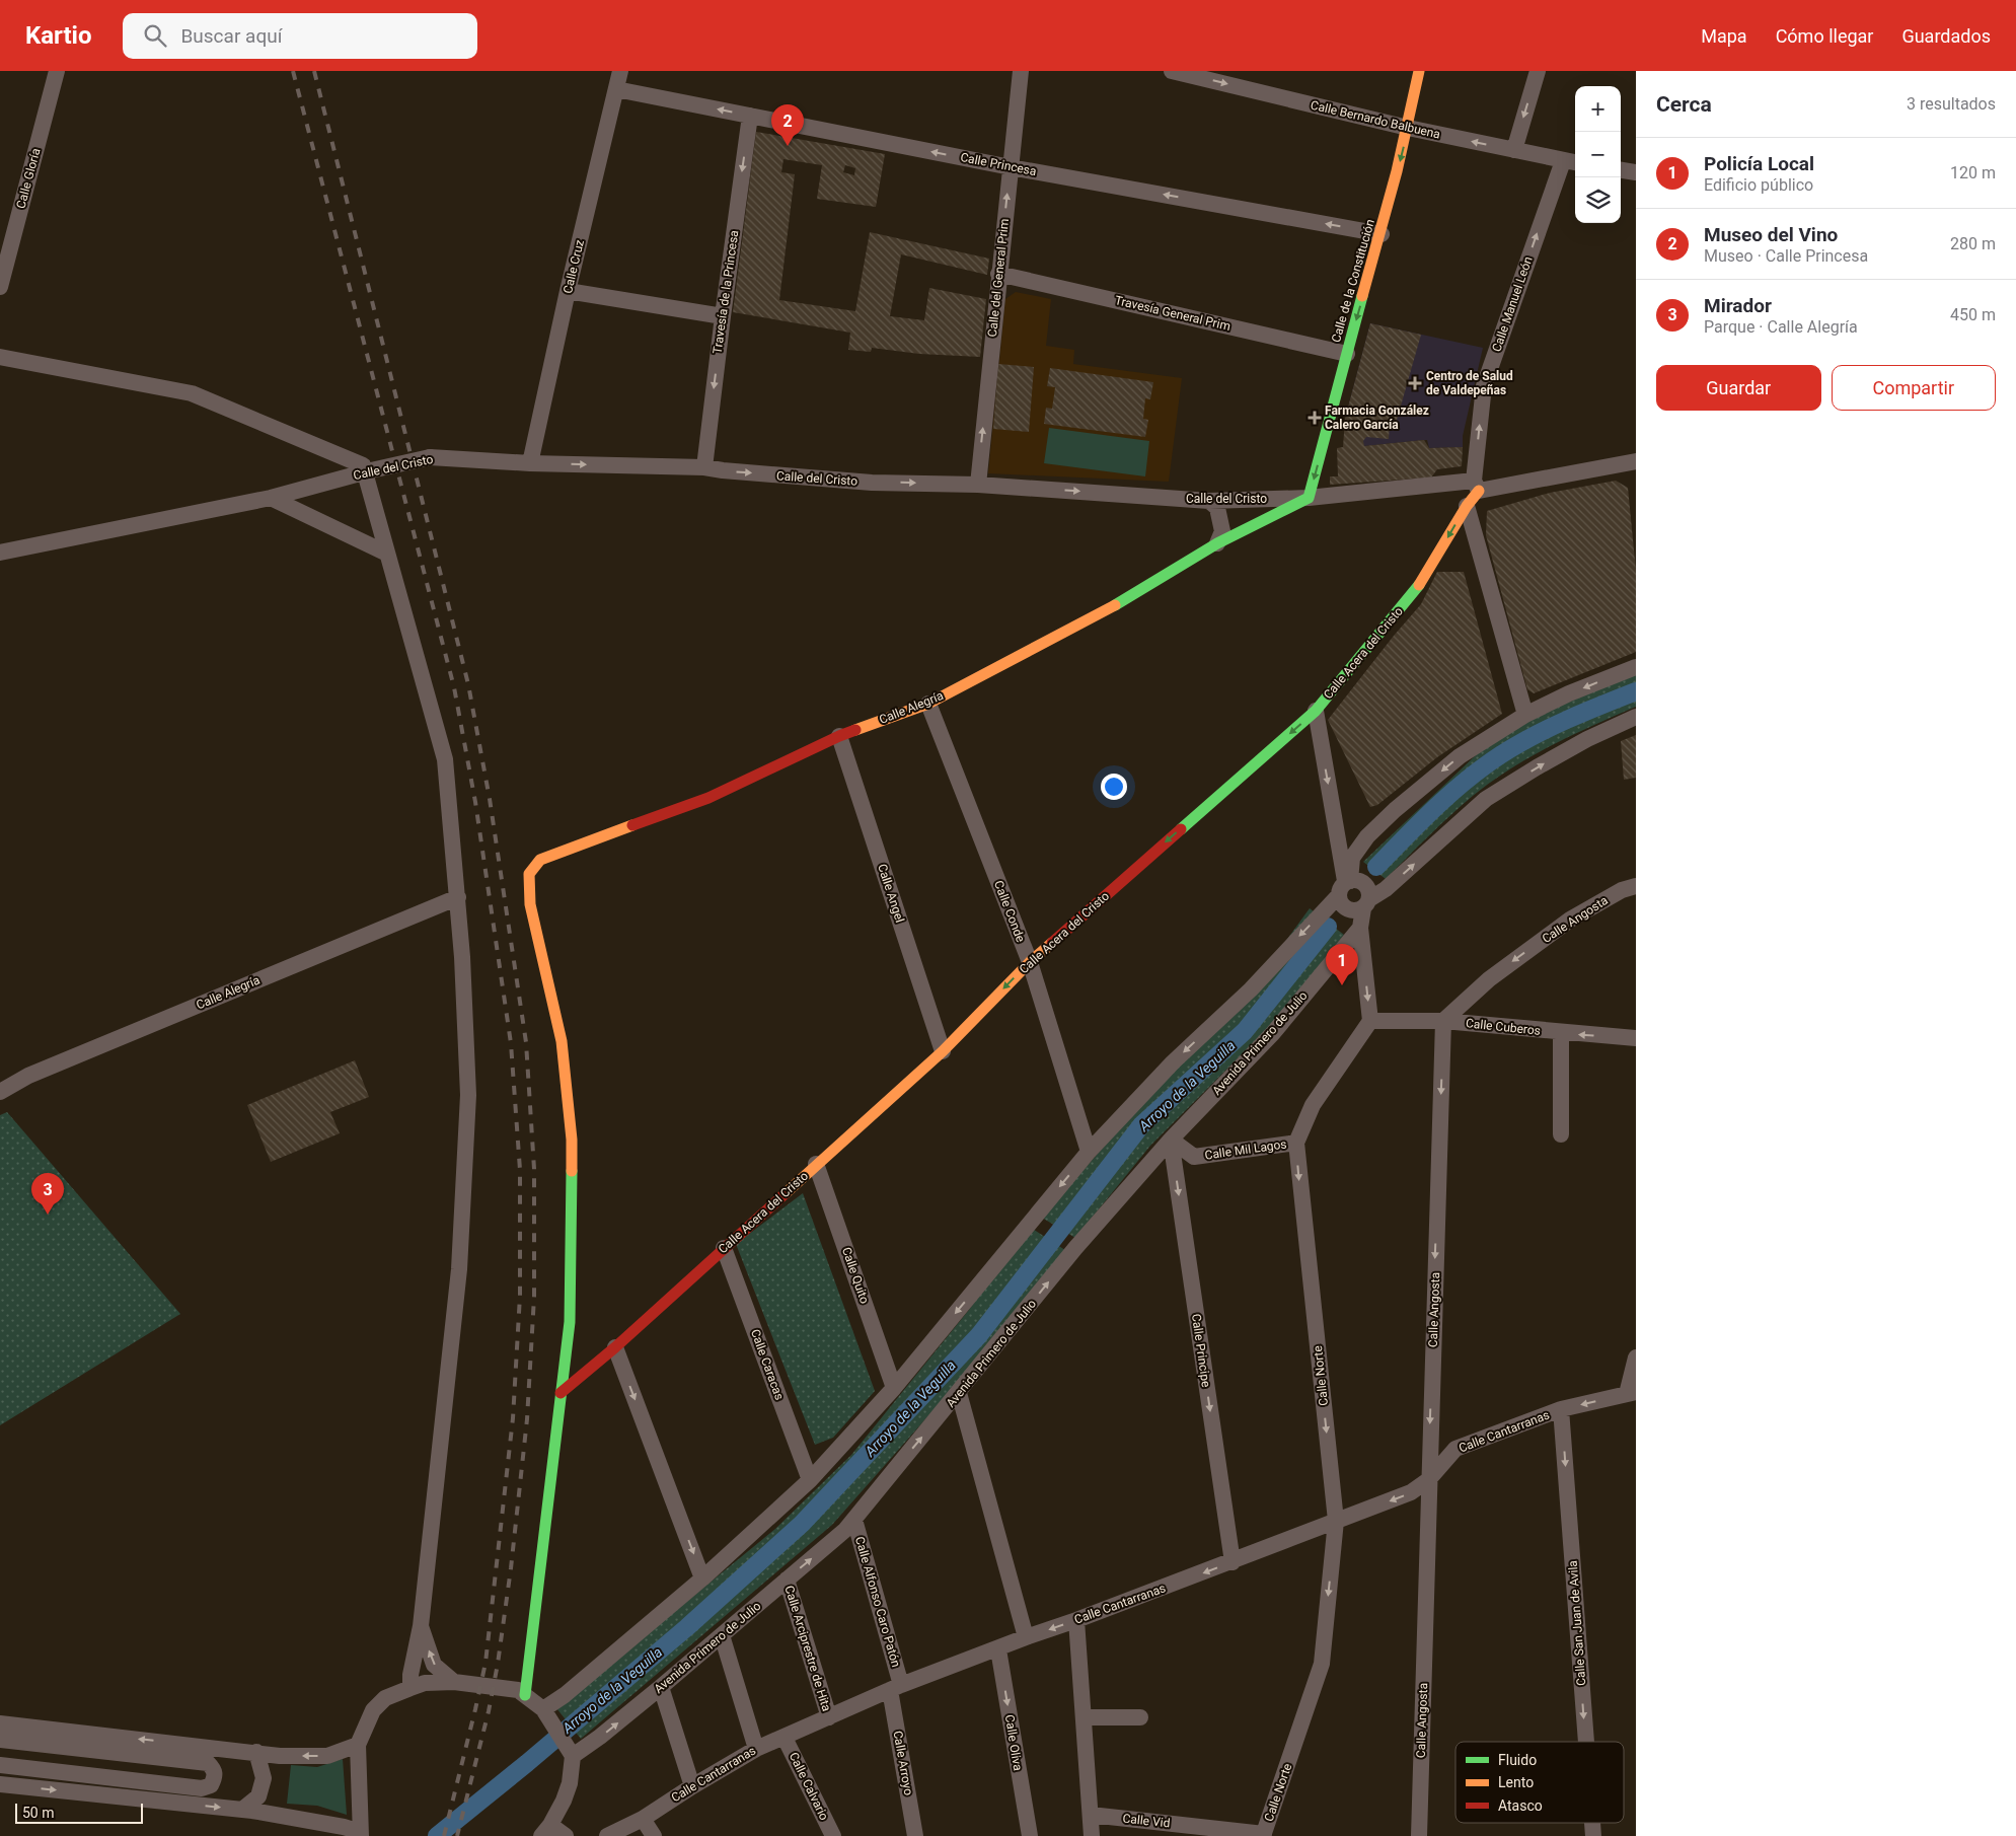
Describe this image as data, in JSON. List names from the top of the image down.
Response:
{
  "streets": {
    "street": [
      "Calle Bernardo Balbuena",
      "Calle Princesa",
      "Calle Gloría",
      "Calle Cruz",
      "Calle del General Prim",
      "Calle de la Constitución",
      "Travesía de la Princesa",
      "Calle Manuel León",
      "Travesía General Prim",
      "Calle del Cristo",
      "Calle Acera del Cristo",
      "Calle Alegría",
      "Calle Angel",
      "Calle Conde",
      "Calle Angosta",
      "Calle Cuberos",
      "Avenida Primero de Julio",
      "Calle Mil Lagos",
      "Calle Quito",
      "Calle Principe",
      "Calle Caracas",
      "Calle Norte",
      "Calle Cantarranas",
      "Calle Alfonso Caro Patón",
      "Calle San Juan de Avila",
      "Calle Arciprestre de Hita",
      "Calle Oliva",
      "Calle Arroyo",
      "Calle Calvario",
      "Calle Vid"
    ]
  },
  "crossings": [
    ["Calle Bernardo Balbuena", "Calle de la Constitución"],
    ["Calle Bernardo Balbuena", "Calle Manuel León"],
    ["Calle Princesa", "Calle Cruz"],
    ["Calle Princesa", "Calle del General Prim"],
    ["Calle Princesa", "Calle de la Constitución"],
    ["Calle Princesa", "Travesía de la Princesa"],
    ["Calle Cruz", "Calle del Cristo"],
    ["Calle del General Prim", "Travesía General Prim"],
    ["Calle del General Prim", "Calle del Cristo"],
    ["Calle de la Constitución", "Travesía General Prim"],
    ["Calle de la Constitución", "Calle del Cristo"],
    ["Calle de la Constitución", "Calle Alegría"],
    ["Travesía de la Princesa", "Calle del Cristo"],
    ["Calle Manuel León", "Calle del Cristo"],
    ["Calle Manuel León", "Calle Acera del Cristo"],
    ["Calle del Cristo", "Calle Acera del Cristo"],
    ["Calle del Cristo", "Calle Alegría"],
    ["Calle Acera del Cristo", "Calle Alegría"],
    ["Calle Acera del Cristo", "Calle Angel"],
    ["Calle Acera del Cristo", "Calle Conde"],
    ["Calle Acera del Cristo", "Calle Quito"],
    ["Calle Acera del Cristo", "Calle Caracas"],
    ["Calle Alegría", "Calle Angel"],
    ["Calle Alegría", "Calle Conde"],
    ["Calle Angosta", "Calle Cuberos"],
    ["Calle Angosta", "Calle Cantarranas"],
    ["Calle Cuberos", "Calle Norte"],
    ["Avenida Primero de Julio", "Calle Mil Lagos"],
    ["Avenida Primero de Julio", "Calle Principe"],
    ["Avenida Primero de Julio", "Calle Alfonso Caro Patón"],
    ["Avenida Primero de Julio", "Calle Arciprestre de Hita"],
    ["Calle Mil Lagos", "Calle Principe"],
    ["Calle Mil Lagos", "Calle Norte"],
    ["Calle Principe", "Calle Cantarranas"],
    ["Calle Norte", "Calle Cantarranas"],
    ["Calle Norte", "Calle Vid"],
    ["Calle Cantarranas", "Calle Alfonso Caro Patón"],
    ["Calle Cantarranas", "Calle San Juan de Avila"],
    ["Calle Cantarranas", "Calle Arciprestre de Hita"],
    ["Calle Cantarranas", "Calle Oliva"],
    ["Calle Cantarranas", "Calle Arroyo"],
    ["Calle Cantarranas", "Calle Calvario"],
    ["Calle Alfonso Caro Patón", "Calle Arroyo"]
  ],
  "one_way": [
    "Calle Princesa",
    "Calle del General Prim",
    "Calle de la Constitución",
    "Travesía de la Princesa",
    "Calle Manuel León",
    "Calle del Cristo",
    "Calle Acera del Cristo",
    "Calle Angosta",
    "Calle Principe",
    "Calle Norte",
    "Calle San Juan de Avila"
  ],
  "water": ["Arroyo de la Veguilla"],
  "places": {
    "health": ["Centro de Salud de Valdepeñas", "Farmacia González Calero García"]
  },
  "legend": ["Fluido", "Lento", "Atasco"],
  "scale_bar": "50 m",
  "page": {
    "header": "Kartio",
    "search": "Buscar aquí",
    "nav": ["Mapa", "Cómo llegar", "Guardados"],
    "heading": ["Cerca", "3 resultados"],
    "map_buttons": ["+", "−"],
    "pins": ["2", "1", "3"],
    "list": [
      {
        "mark": "1",
        "name": "Policía Local",
        "note": "Edificio público",
        "value": "120 m"
      },
      {
        "mark": "2",
        "name": "Museo del Vino",
        "note": "Museo · Calle Princesa",
        "value": "280 m"
      },
      {
        "mark": "3",
        "name": "Mirador",
        "note": "Parque · Calle Alegría",
        "value": "450 m"
      }
    ],
    "buttons": ["Guardar", "Compartir"],
    "scale": "50 m"
  }
}
